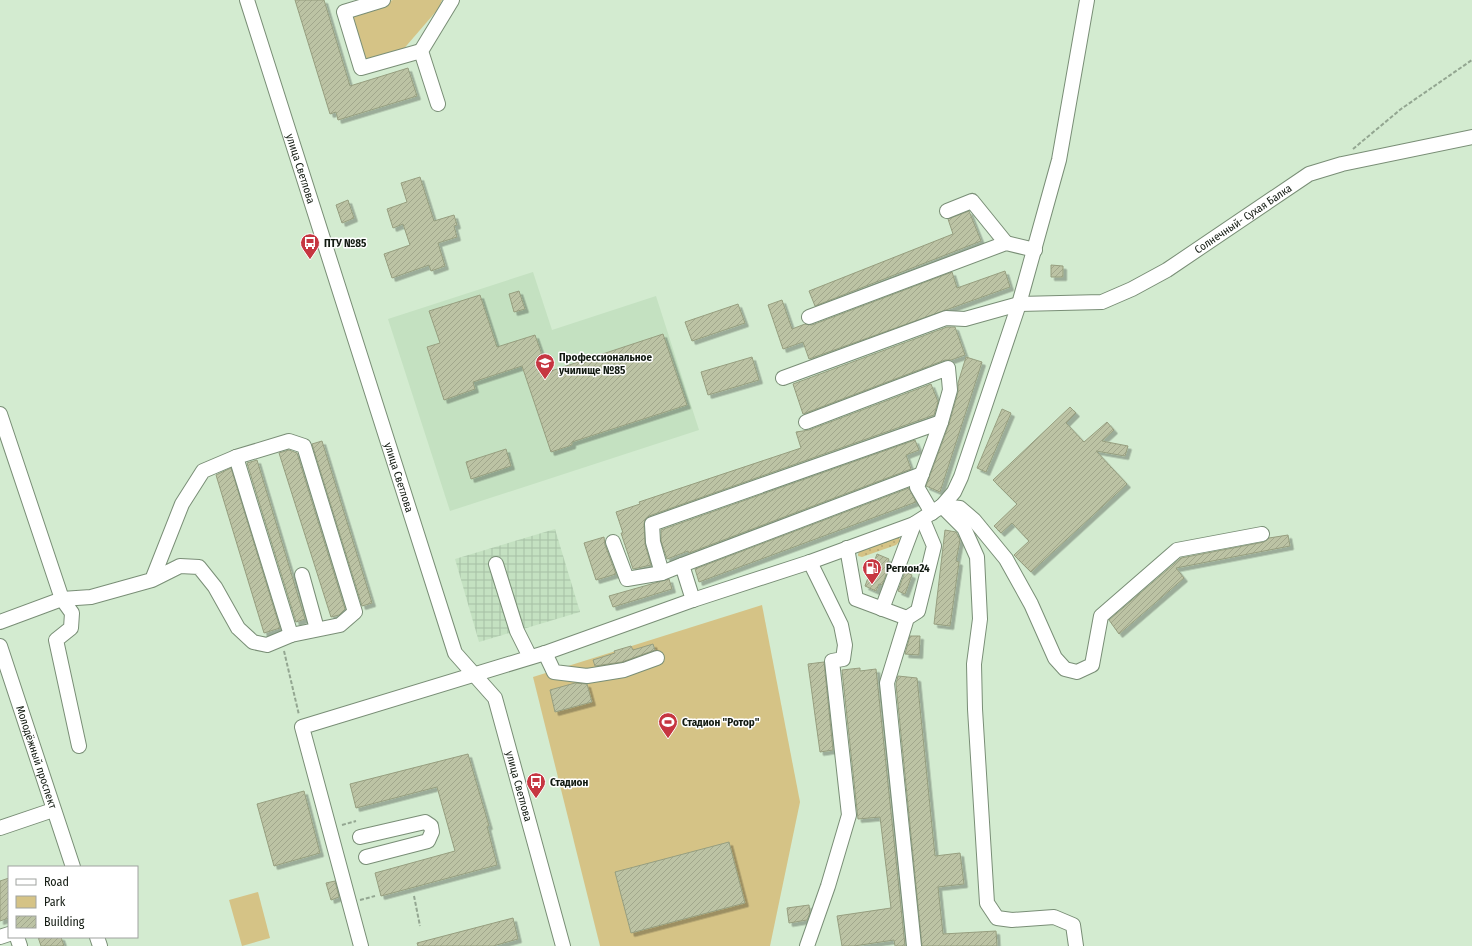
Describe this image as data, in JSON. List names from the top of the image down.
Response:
{
  "streets": {
    "street": ["улица Светлова", "Солнечный- Сухая Балка", "Молодёжный проспект"]
  },
  "places": {
    "bus stop": ["ПТУ №85", "Стадион"],
    "school or university": ["Профессиональное училище №85"],
    "fuel station": ["Регион24"],
    "sports": ["Стадион \"Ротор\""]
  },
  "legend": ["Road", "Park", "Building"]
}
